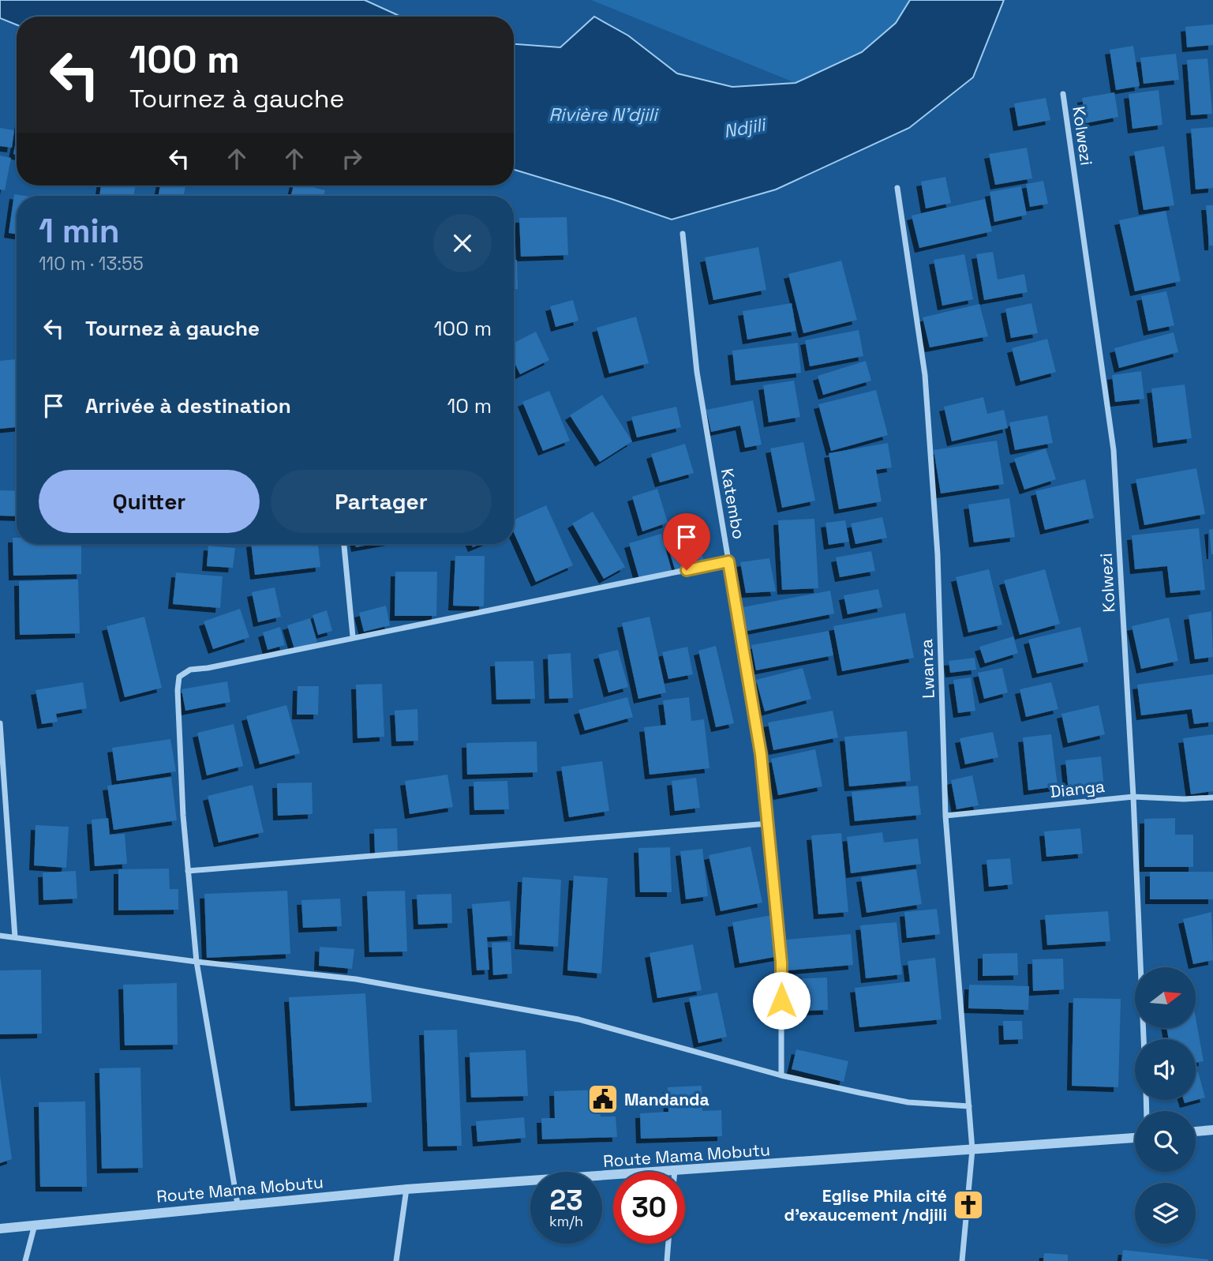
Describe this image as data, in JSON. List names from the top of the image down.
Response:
{
  "streets": {
    "street": [
      "Kolwezi",
      "Katembo",
      "Lwanza",
      "Dianga",
      "Route Mama Mobutu"
    ]
  },
  "crossings": [
    ["Kolwezi", "Dianga"],
    ["Lwanza", "Dianga"],
    ["Lwanza", "Route Mama Mobutu"]
  ],
  "water": ["Rivière N'djili", "Ndjili"],
  "places": {
    "public building": ["Mandanda"],
    "church": ["Eglise Phila cité d'exaucement /ndjili"]
  },
  "north": "right",
  "page": {
    "turn": ["100 m", "Tournez à gauche"],
    "heading": ["1 min", "110 m · 13:55"],
    "list": [
      {
        "name": "Tournez à gauche",
        "value": "100 m"
      },
      {
        "name": "Arrivée à destination",
        "value": "10 m"
      }
    ],
    "buttons": ["Quitter", "Partager"],
    "speed": "23 km/h",
    "limit": "30"
  }
}
